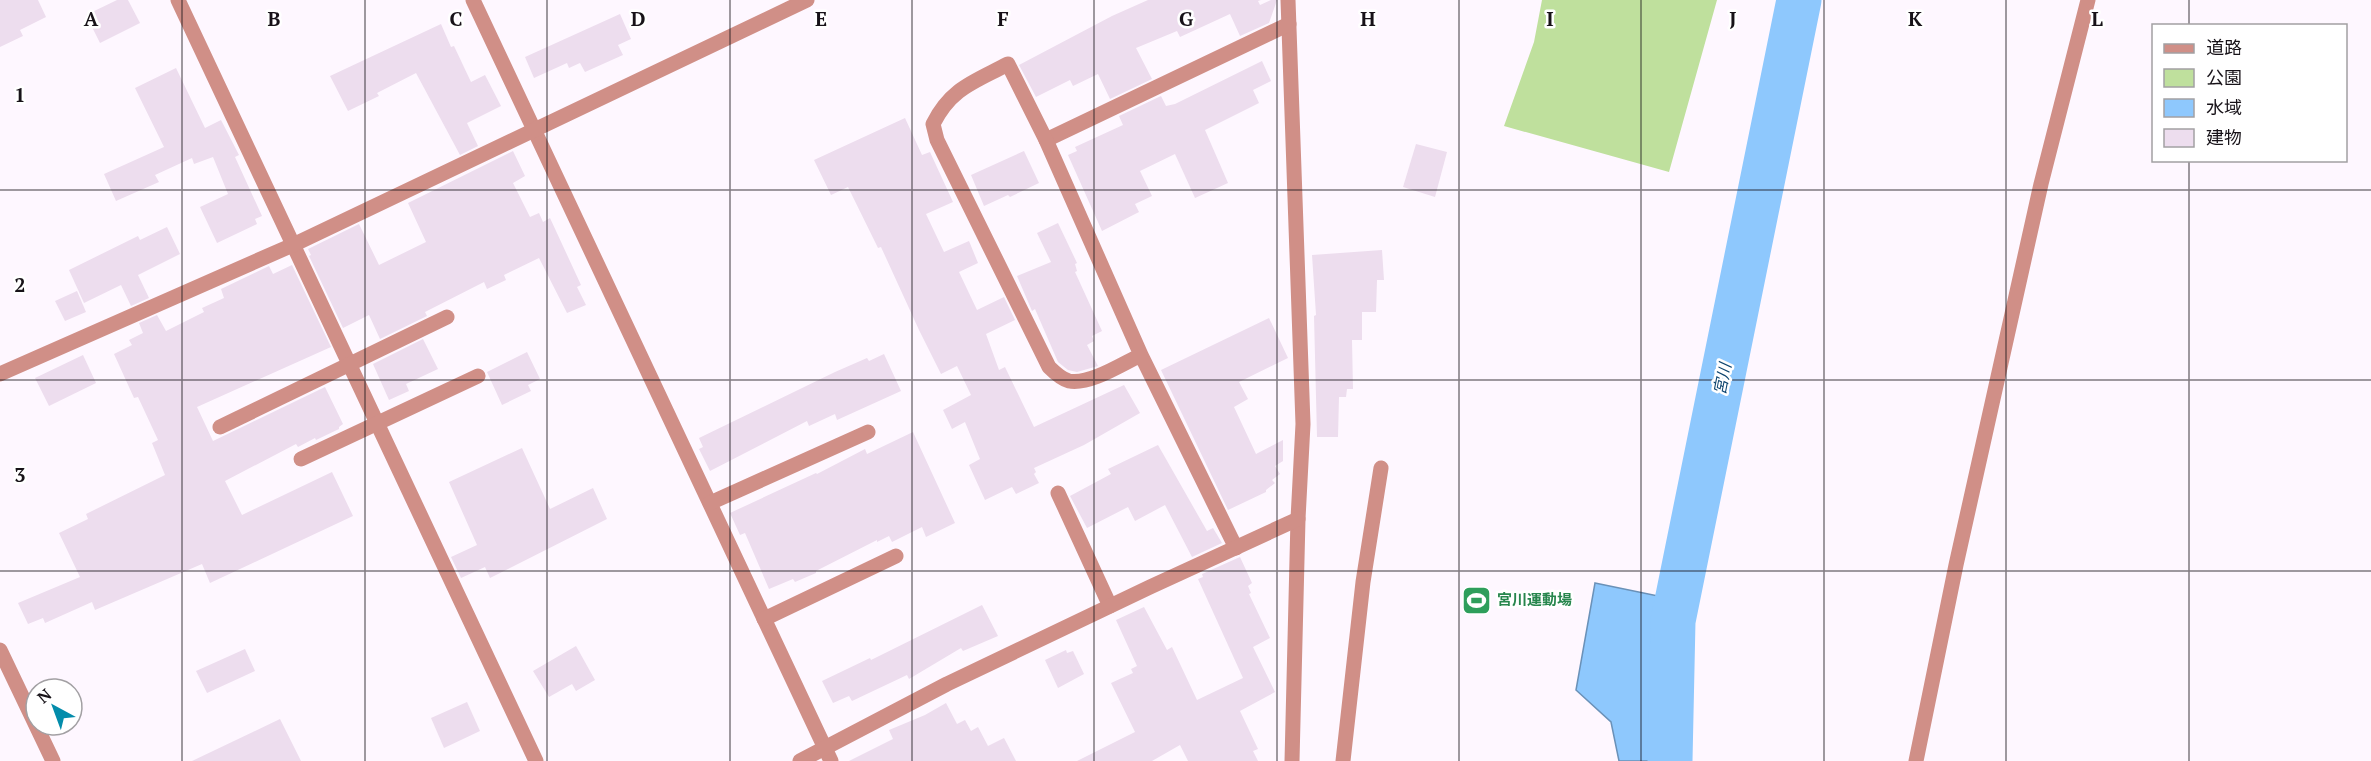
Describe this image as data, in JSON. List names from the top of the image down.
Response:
{
  "water": ["宮川"],
  "places": {
    "sports": ["宮川運動場"]
  },
  "legend": [
    "道路",
    "公園",
    "水域",
    "建物"
  ],
  "north": "top left",
  "grid": {
    "columns": [
      "A",
      "B",
      "C",
      "D",
      "E",
      "F",
      "G",
      "H",
      "I",
      "J",
      "K",
      "L"
    ],
    "rows": ["1", "2", "3"]
  }
}
